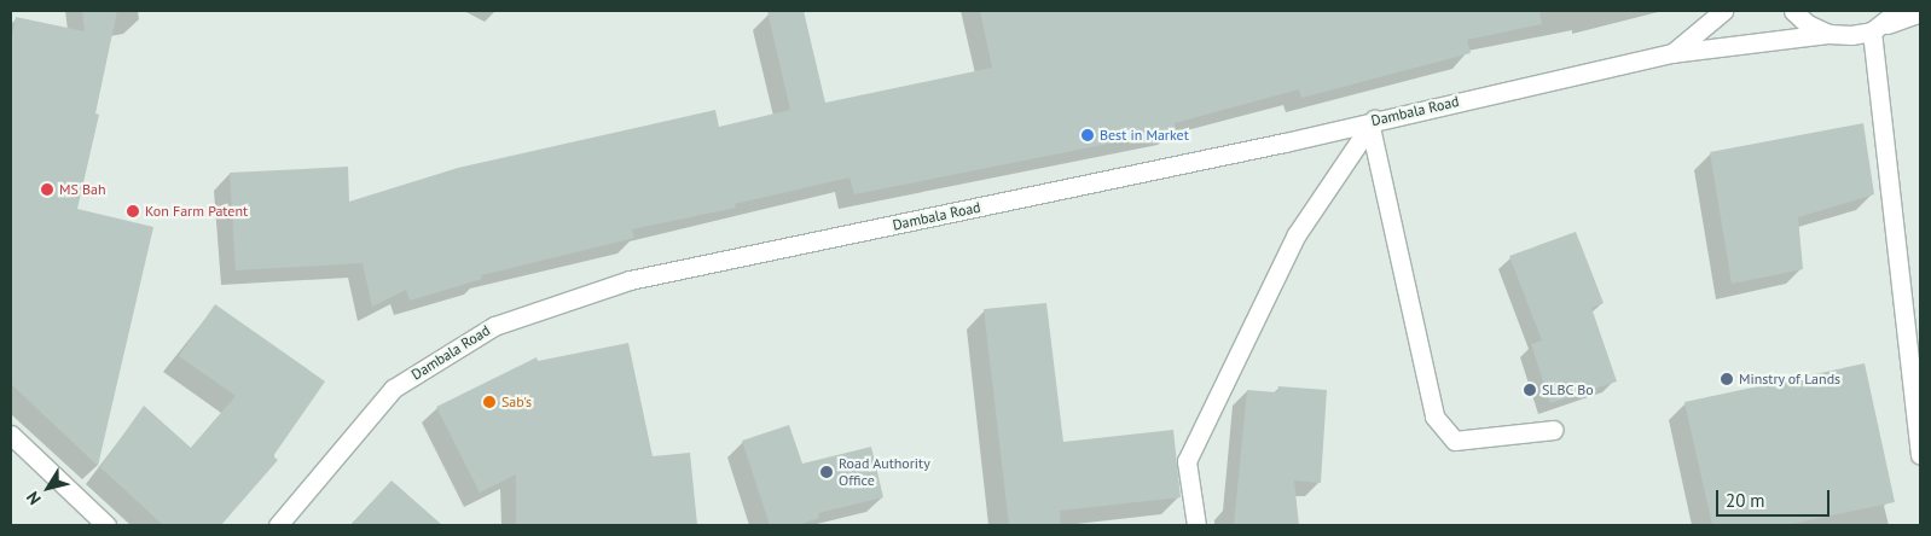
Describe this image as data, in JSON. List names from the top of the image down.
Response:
{
  "streets": {
    "street": ["Dambala Road"]
  },
  "places": [
    "Best in Market",
    "MS Bah",
    "Kon Farm Patent",
    "Minstry of Lands",
    "SLBC Bo",
    "Sab's",
    "Road Authority Office"
  ],
  "scale_bar": "20 m",
  "north": "bottom left"
}
